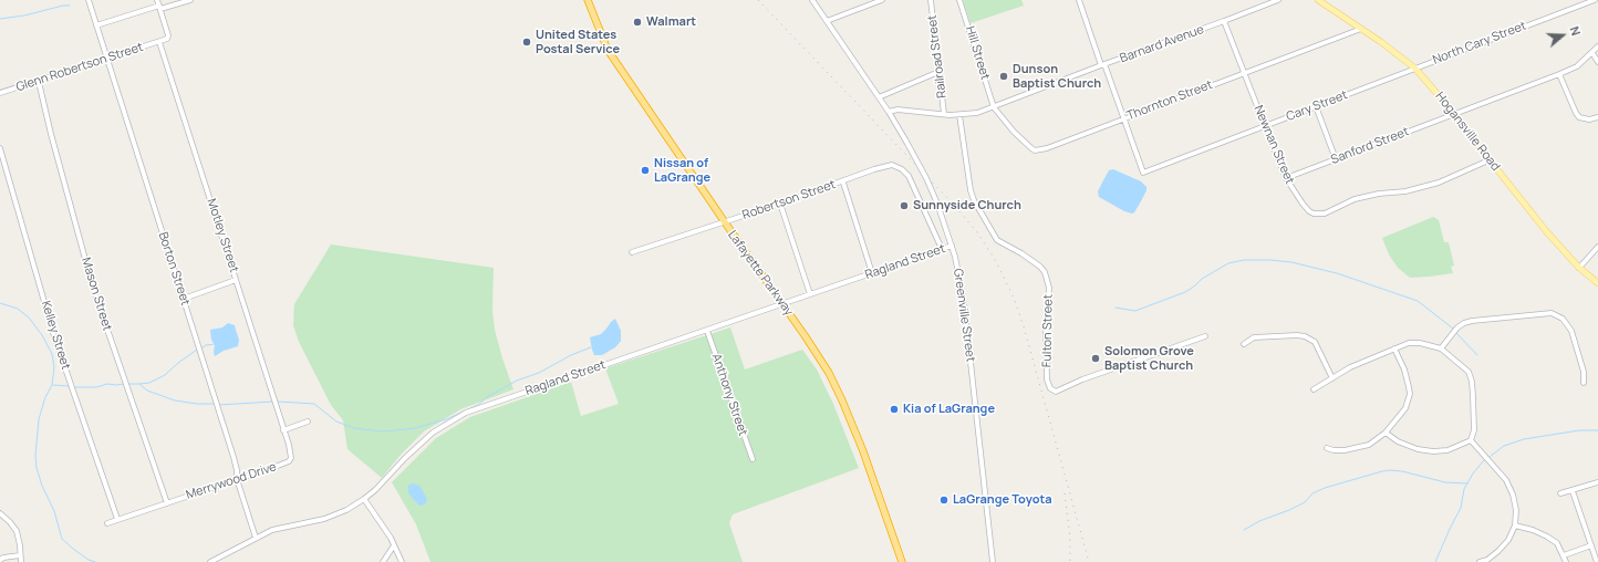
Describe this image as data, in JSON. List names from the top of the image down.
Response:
{
  "streets": {
    "highway": ["Lafayette Parkway"],
    "main road": ["Hogansville Road"],
    "street": [
      "North Cary Street",
      "Barnard Avenue",
      "Hill Street",
      "Railroad Street",
      "Glenn Robertson Street",
      "Thornton Street",
      "Cary Street",
      "Newnan Street",
      "Sanford Street",
      "Robertson Street",
      "Motley Street",
      "Ragland Street",
      "Borton Street",
      "Mason Street",
      "Greenville Street",
      "Fulton Street",
      "Kelley Street",
      "Anthony Street",
      "Merrywood Drive"
    ]
  },
  "crossings": [
    ["North Cary Street", "Cary Street"],
    ["North Cary Street", "Hogansville Road"],
    ["Barnard Avenue", "Hill Street"],
    ["Barnard Avenue", "Railroad Street"],
    ["Barnard Avenue", "Thornton Street"],
    ["Barnard Avenue", "Newnan Street"],
    ["Barnard Avenue", "Greenville Street"],
    ["Barnard Avenue", "Fulton Street"],
    ["Hill Street", "Thornton Street"],
    ["Glenn Robertson Street", "Motley Street"],
    ["Glenn Robertson Street", "Borton Street"],
    ["Glenn Robertson Street", "Mason Street"],
    ["Thornton Street", "Cary Street"],
    ["Thornton Street", "Hogansville Road"],
    ["Thornton Street", "Newnan Street"],
    ["Cary Street", "Hogansville Road"],
    ["Cary Street", "Newnan Street"],
    ["Hogansville Road", "Newnan Street"],
    ["Hogansville Road", "Sanford Street"],
    ["Newnan Street", "Sanford Street"],
    ["Robertson Street", "Ragland Street"],
    ["Robertson Street", "Lafayette Parkway"],
    ["Motley Street", "Merrywood Drive"],
    ["Ragland Street", "Borton Street"],
    ["Ragland Street", "Lafayette Parkway"],
    ["Ragland Street", "Greenville Street"],
    ["Ragland Street", "Anthony Street"],
    ["Borton Street", "Merrywood Drive"],
    ["Mason Street", "Merrywood Drive"],
    ["Kelley Street", "Merrywood Drive"]
  ],
  "places": [
    "Walmart",
    "United States Postal Service",
    "Dunson Baptist Church",
    "Nissan of LaGrange",
    "Sunnyside Church",
    "Solomon Grove Baptist Church",
    "Kia of LaGrange",
    "LaGrange Toyota"
  ],
  "north": "right"
}
